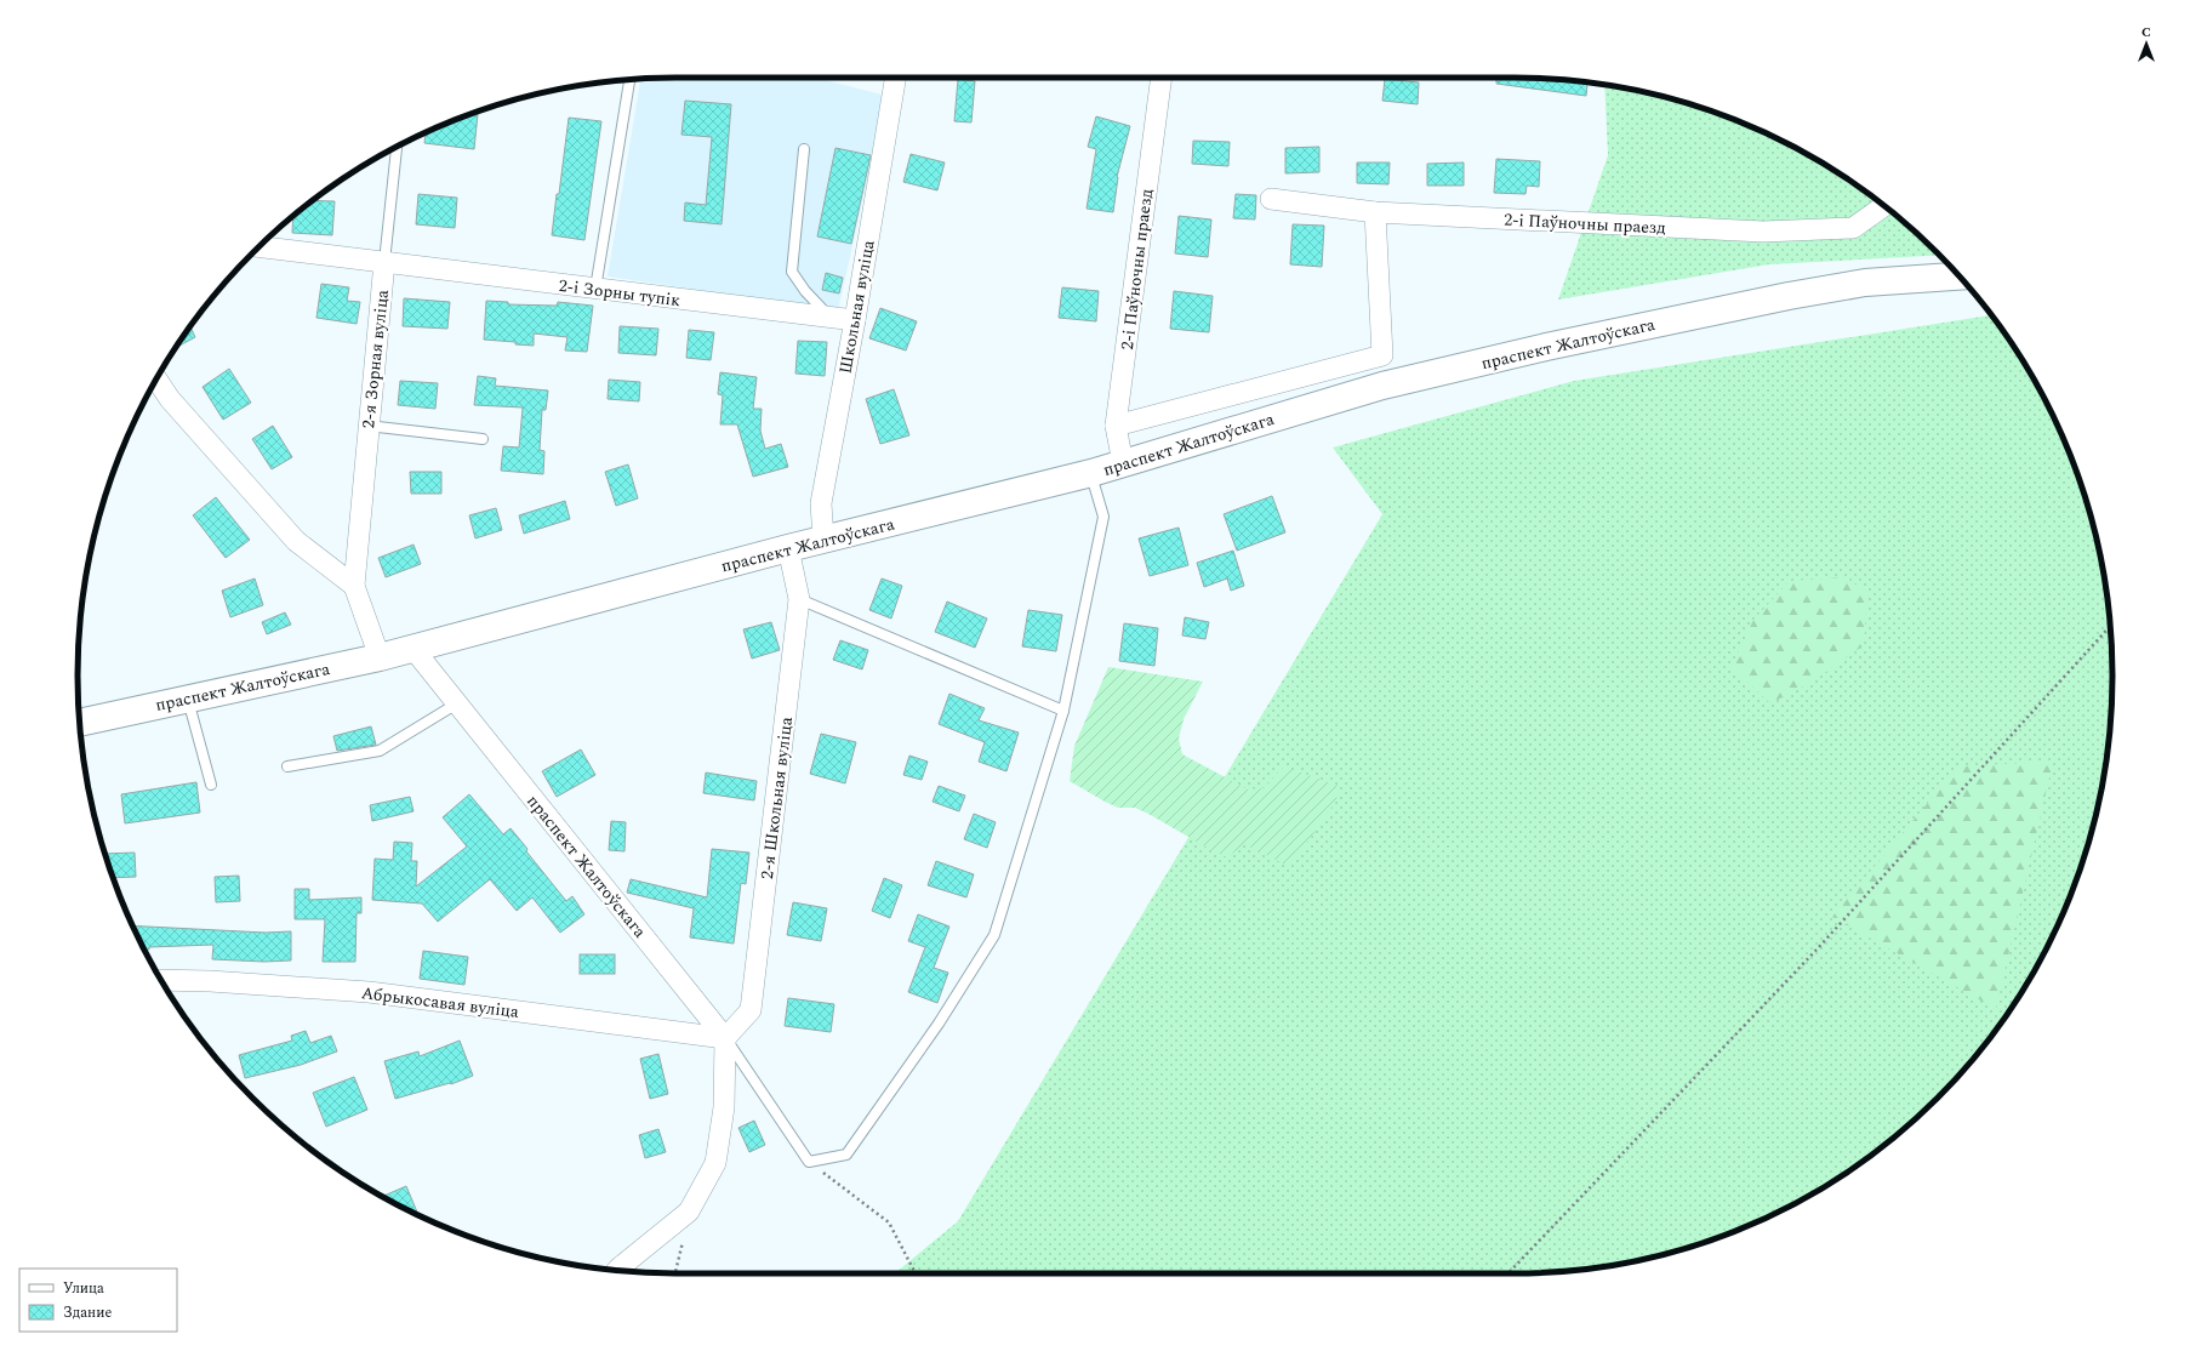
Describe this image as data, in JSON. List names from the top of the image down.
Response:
{
  "streets": {
    "main road": ["праспект Жалтоўскага"],
    "street": [
      "2-і Паўночны праезд",
      "2-і Зорны тупік",
      "Школьная вуліца",
      "2-я Зорная вуліца",
      "2-я Школьная вуліца",
      "Абрыкосавая вуліца"
    ]
  },
  "crossings": [
    ["2-і Паўночны праезд", "праспект Жалтоўскага"],
    ["2-і Зорны тупік", "Школьная вуліца"],
    ["2-і Зорны тупік", "2-я Зорная вуліца"],
    ["Школьная вуліца", "праспект Жалтоўскага"],
    ["праспект Жалтоўскага", "2-я Зорная вуліца"],
    ["праспект Жалтоўскага", "2-я Школьная вуліца"],
    ["праспект Жалтоўскага", "Абрыкосавая вуліца"],
    ["2-я Школьная вуліца", "Абрыкосавая вуліца"]
  ],
  "legend": ["Улица", "Здание"],
  "north": "top"
}
